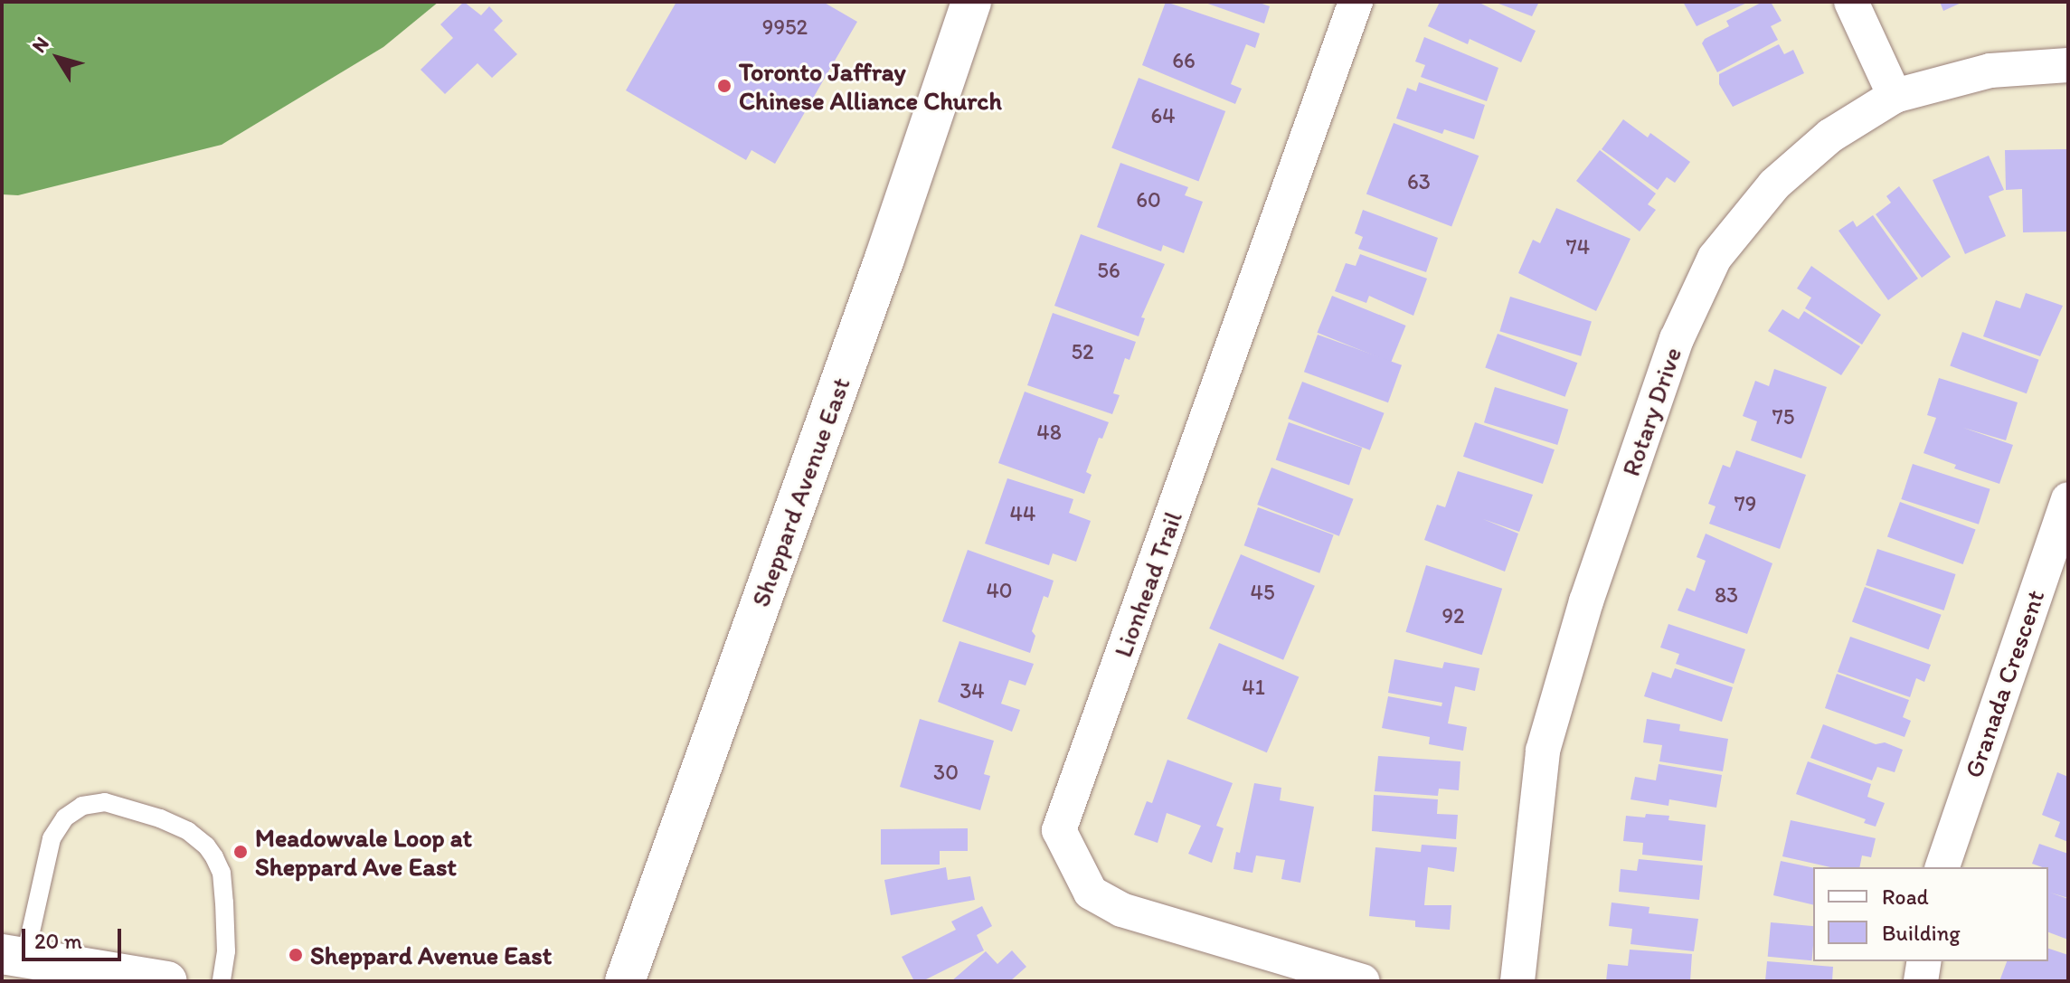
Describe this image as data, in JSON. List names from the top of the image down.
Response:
{
  "streets": {
    "main road": ["Sheppard Avenue East"],
    "street": ["Rotary Drive", "Lionhead Trail", "Granada Crescent"]
  },
  "places": ["Toronto Jaffray Chinese Alliance Church", "Meadowvale Loop at Sheppard Ave East", "Sheppard Avenue East"],
  "house_numbers": [
    "9952",
    "66",
    "64",
    "63",
    "60",
    "74",
    "56",
    "52",
    "75",
    "48",
    "79",
    "44",
    "40",
    "45",
    "83",
    "92",
    "41",
    "34",
    "30"
  ],
  "legend": ["Road", "Building"],
  "scale_bar": "20 m",
  "north": "top left"
}
